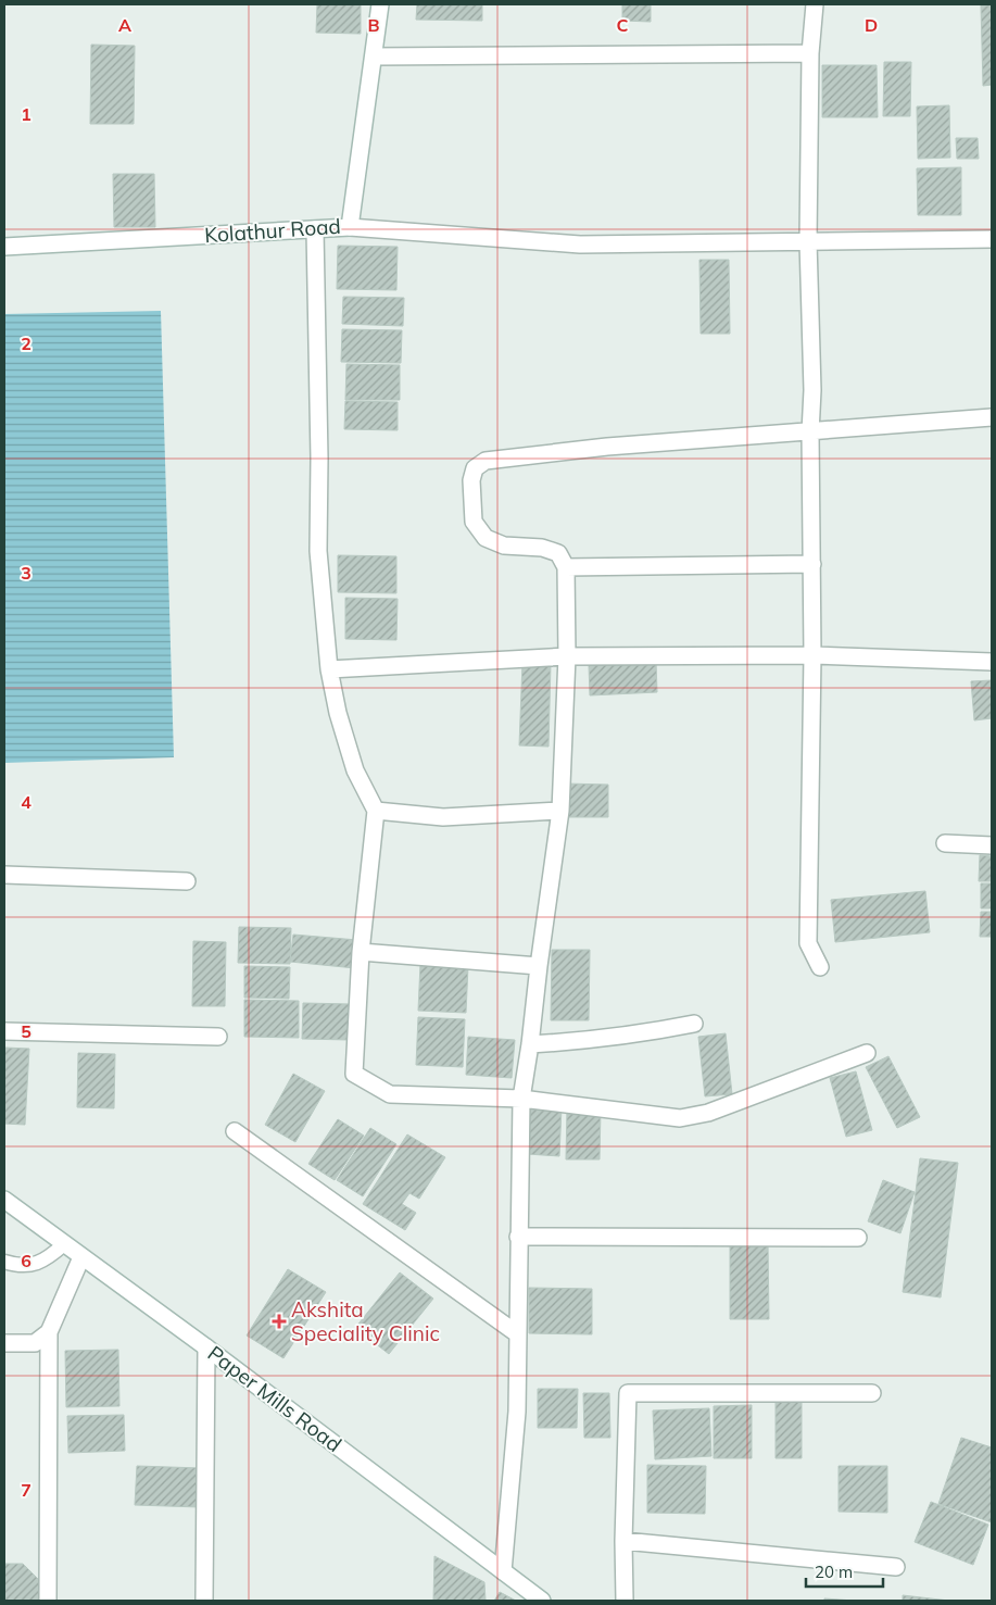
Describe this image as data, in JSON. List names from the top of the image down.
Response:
{
  "streets": {
    "street": ["Kolathur Road", "Paper Mills Road"]
  },
  "places": {
    "health": ["Akshita Speciality Clinic"]
  },
  "scale_bar": "20 m",
  "grid": {
    "columns": [
      "A",
      "B",
      "C",
      "D"
    ],
    "rows": [
      "1",
      "2",
      "3",
      "4",
      "5",
      "6",
      "7"
    ]
  }
}
